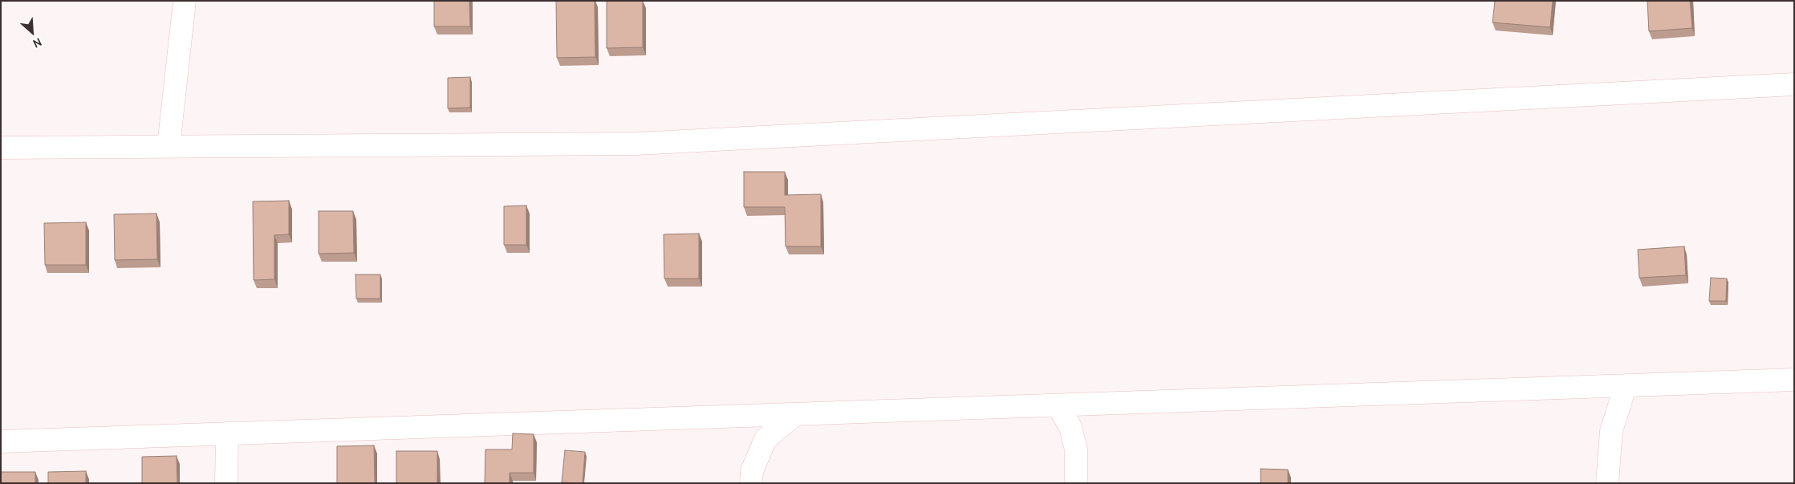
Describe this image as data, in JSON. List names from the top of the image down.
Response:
{
  "north": "bottom right"
}
